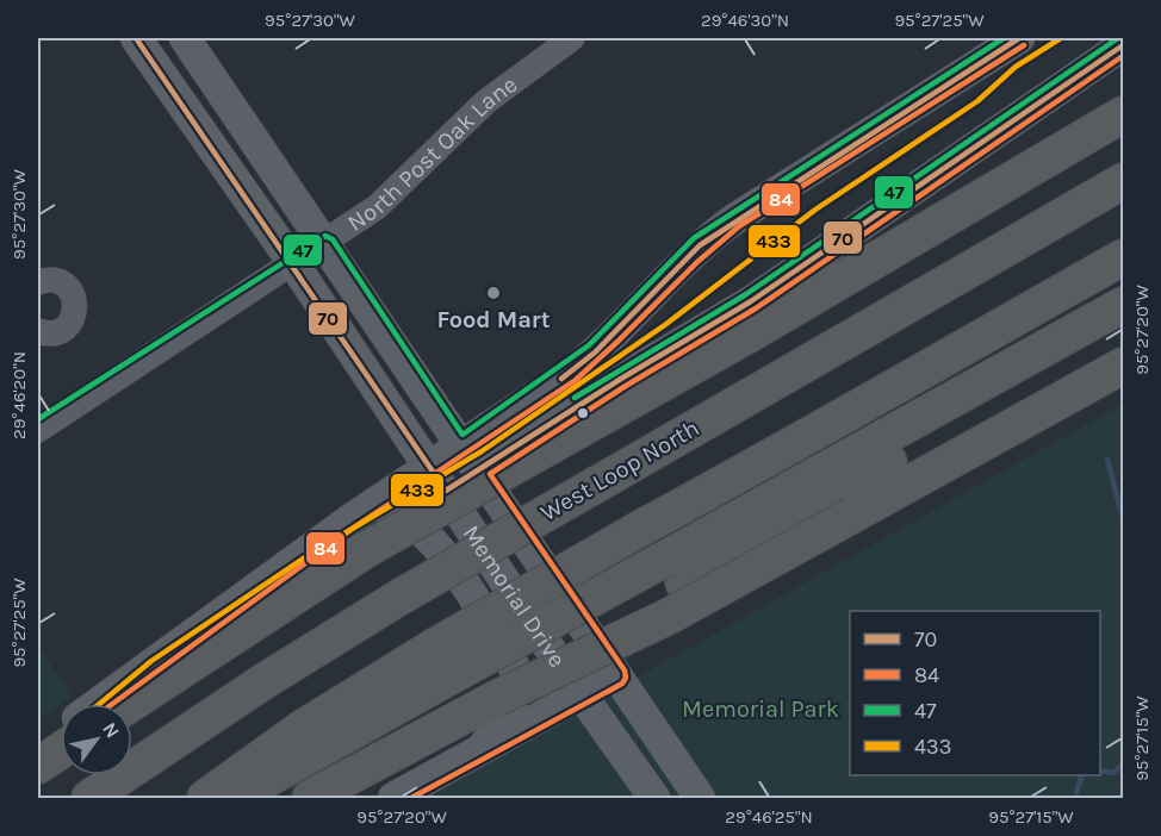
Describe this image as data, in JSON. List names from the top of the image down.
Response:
{
  "streets": {
    "highway": ["West Loop North"],
    "main road": ["Memorial Drive"],
    "street": ["North Post Oak Lane"]
  },
  "crossings": [
    ["North Post Oak Lane", "Memorial Drive"]
  ],
  "parks": ["Memorial Park"],
  "places": ["Food Mart"],
  "lines": [
    "transit line 70",
    "transit line 47",
    "transit line 433",
    "transit line 84"
  ],
  "legend": [
    "70",
    "84",
    "47",
    "433"
  ],
  "north": "top right",
  "coordinates": [
    "95°27'30\"W",
    "29°46'30\"N",
    "95°27'25\"W",
    "95°27'20\"W",
    "29°46'20\"N",
    "95°27'15\"W",
    "29°46'25\"N"
  ]
}
